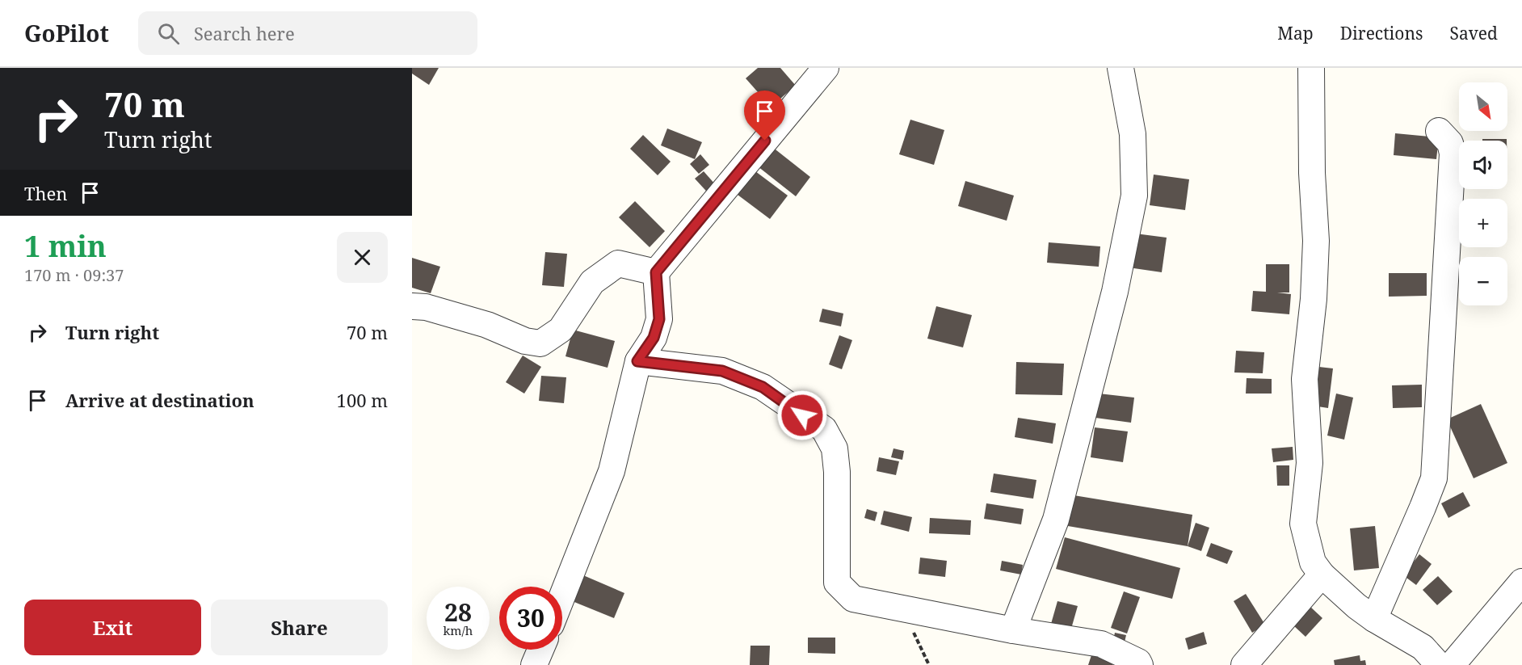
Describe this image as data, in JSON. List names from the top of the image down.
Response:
{
  "north": "bottom right",
  "page": {
    "header": "GoPilot",
    "search": "Search here",
    "nav": ["Map", "Directions", "Saved"],
    "turn": ["70 m", "Turn right"],
    "map_buttons": ["+", "−"],
    "then": "Then",
    "heading": ["1 min", "170 m · 09:37"],
    "list": [
      {
        "name": "Turn right",
        "value": "70 m"
      },
      {
        "name": "Arrive at destination",
        "value": "100 m"
      }
    ],
    "speed": "28 km/h",
    "limit": "30",
    "buttons": ["Exit", "Share"]
  }
}
